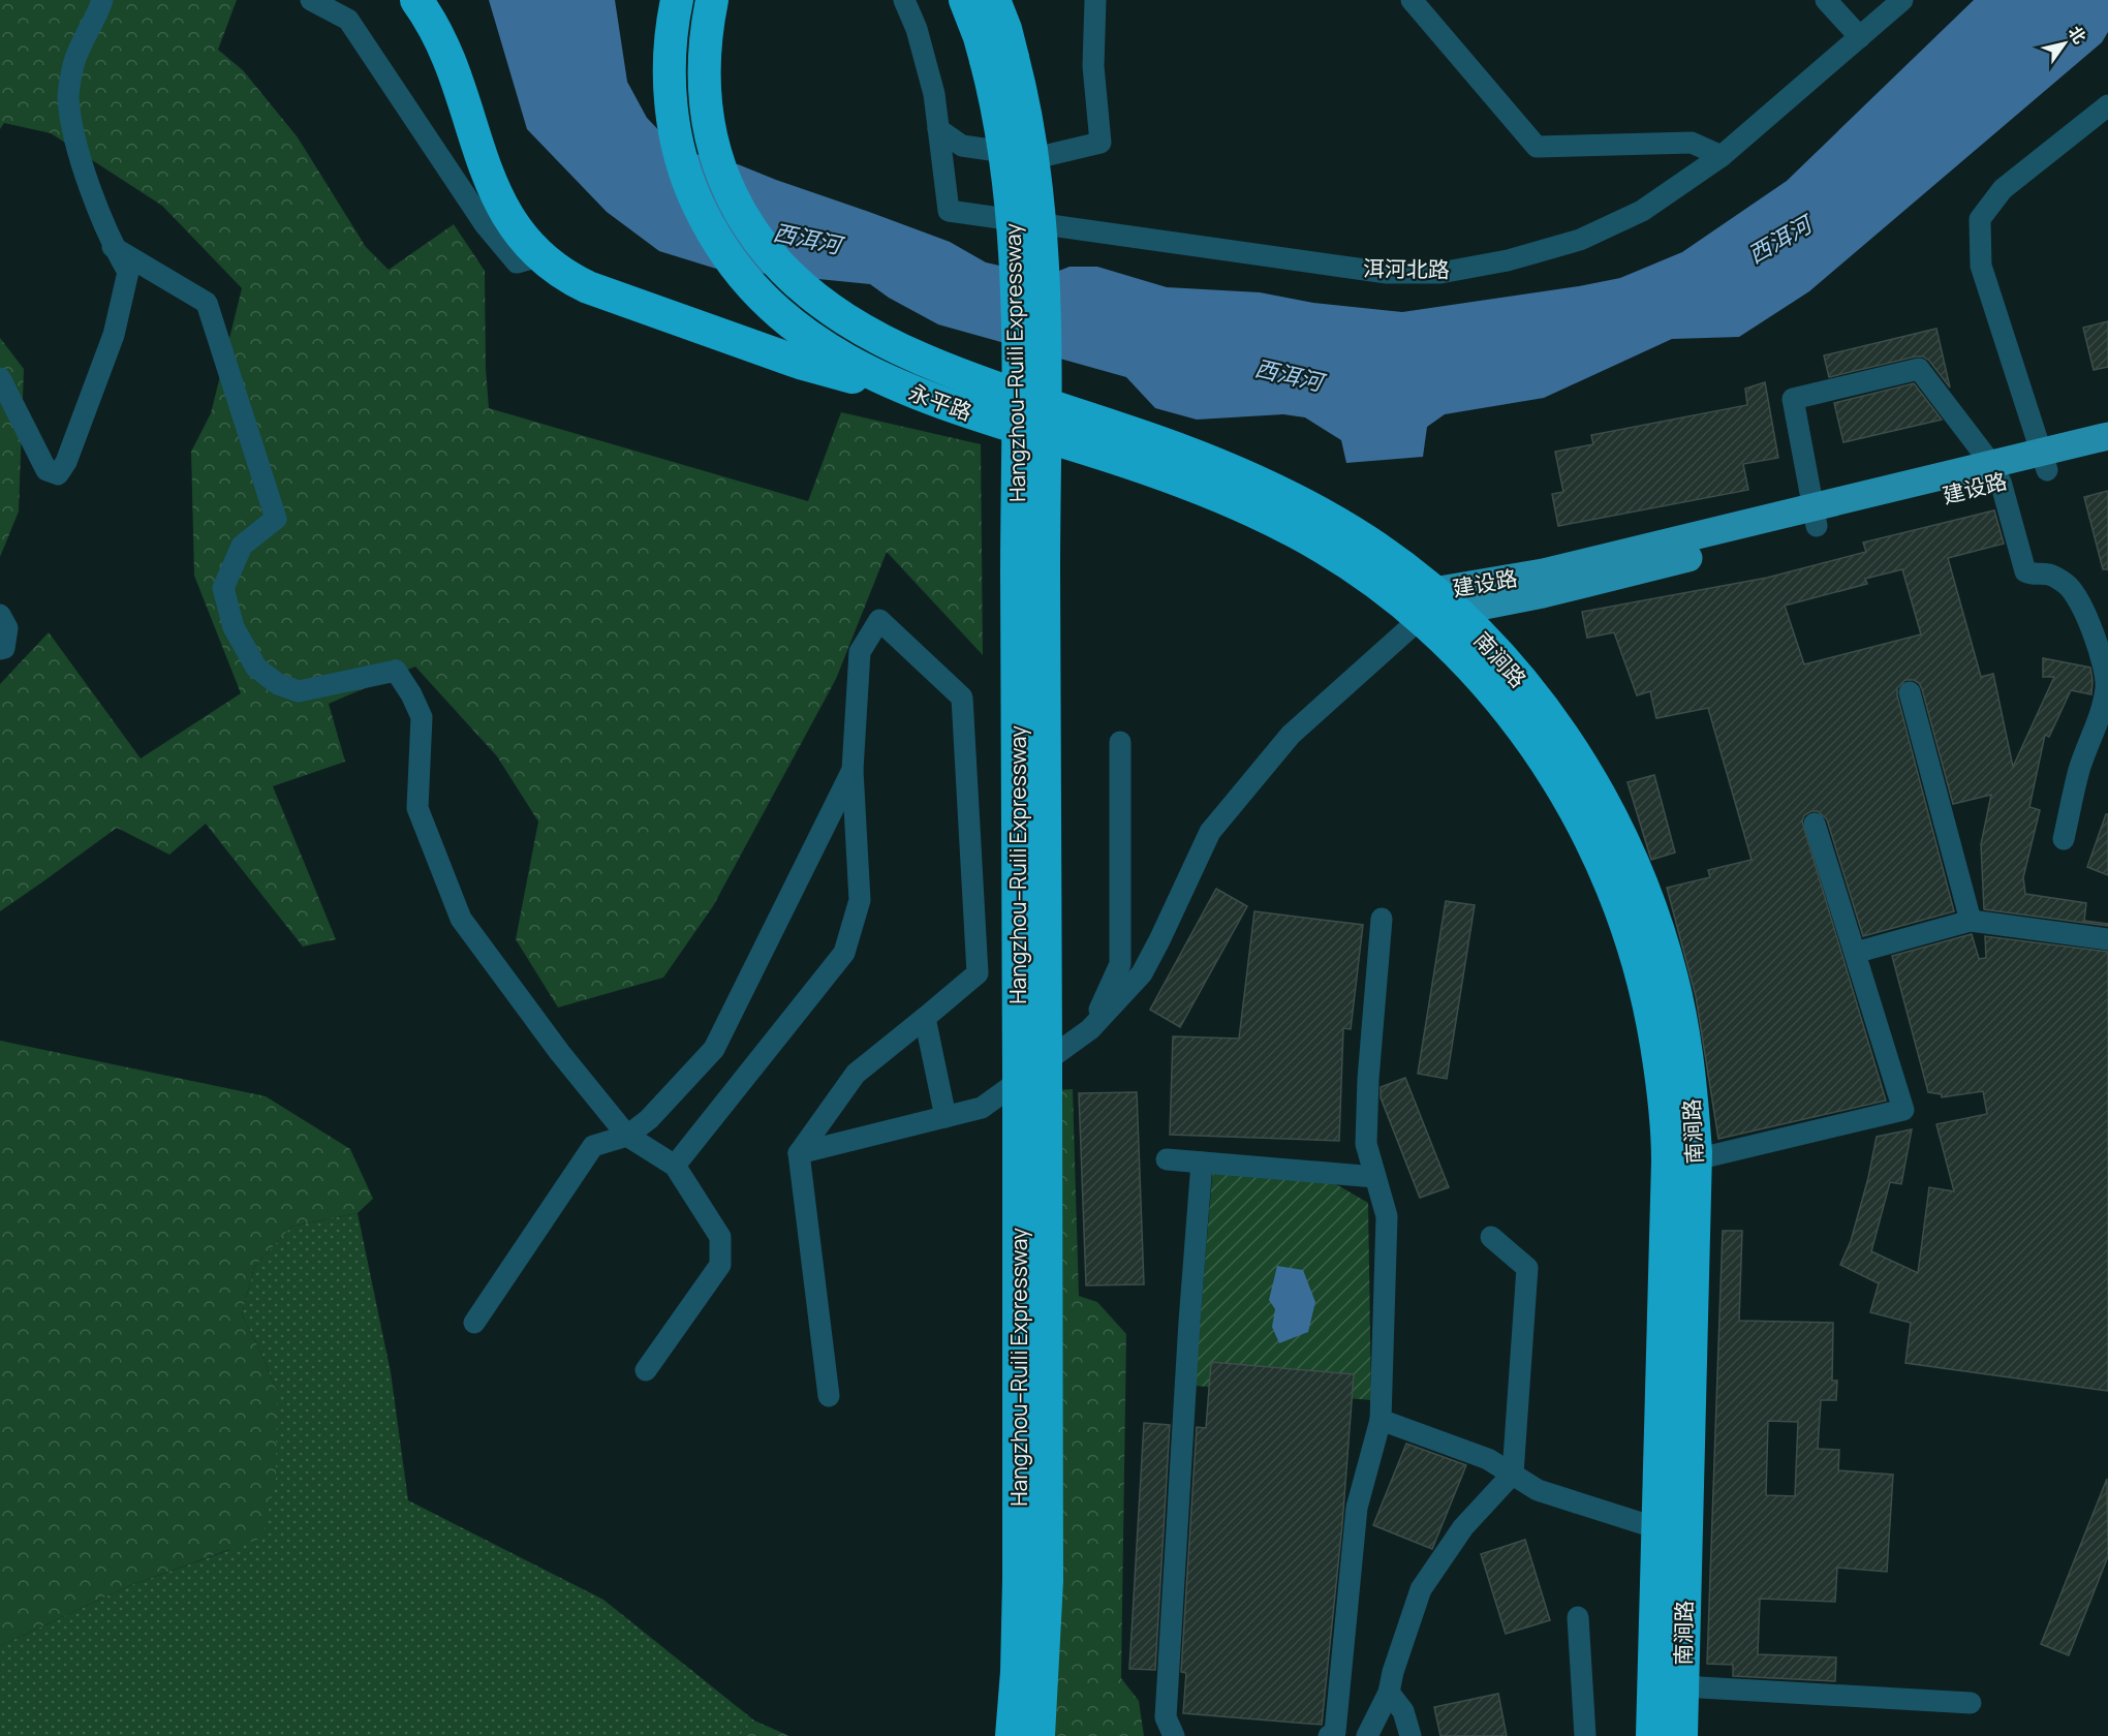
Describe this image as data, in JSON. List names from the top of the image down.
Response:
{
  "streets": {
    "highway": ["Hangzhou–Ruili Expressway", "永平路", "南涧路"],
    "main road": ["建设路"],
    "street": ["洱河北路"]
  },
  "crossings": [
    ["永平路", "建设路"],
    ["永平路", "南涧路"],
    ["建设路", "南涧路"]
  ],
  "water": ["西洱河"],
  "north": "top right"
}
